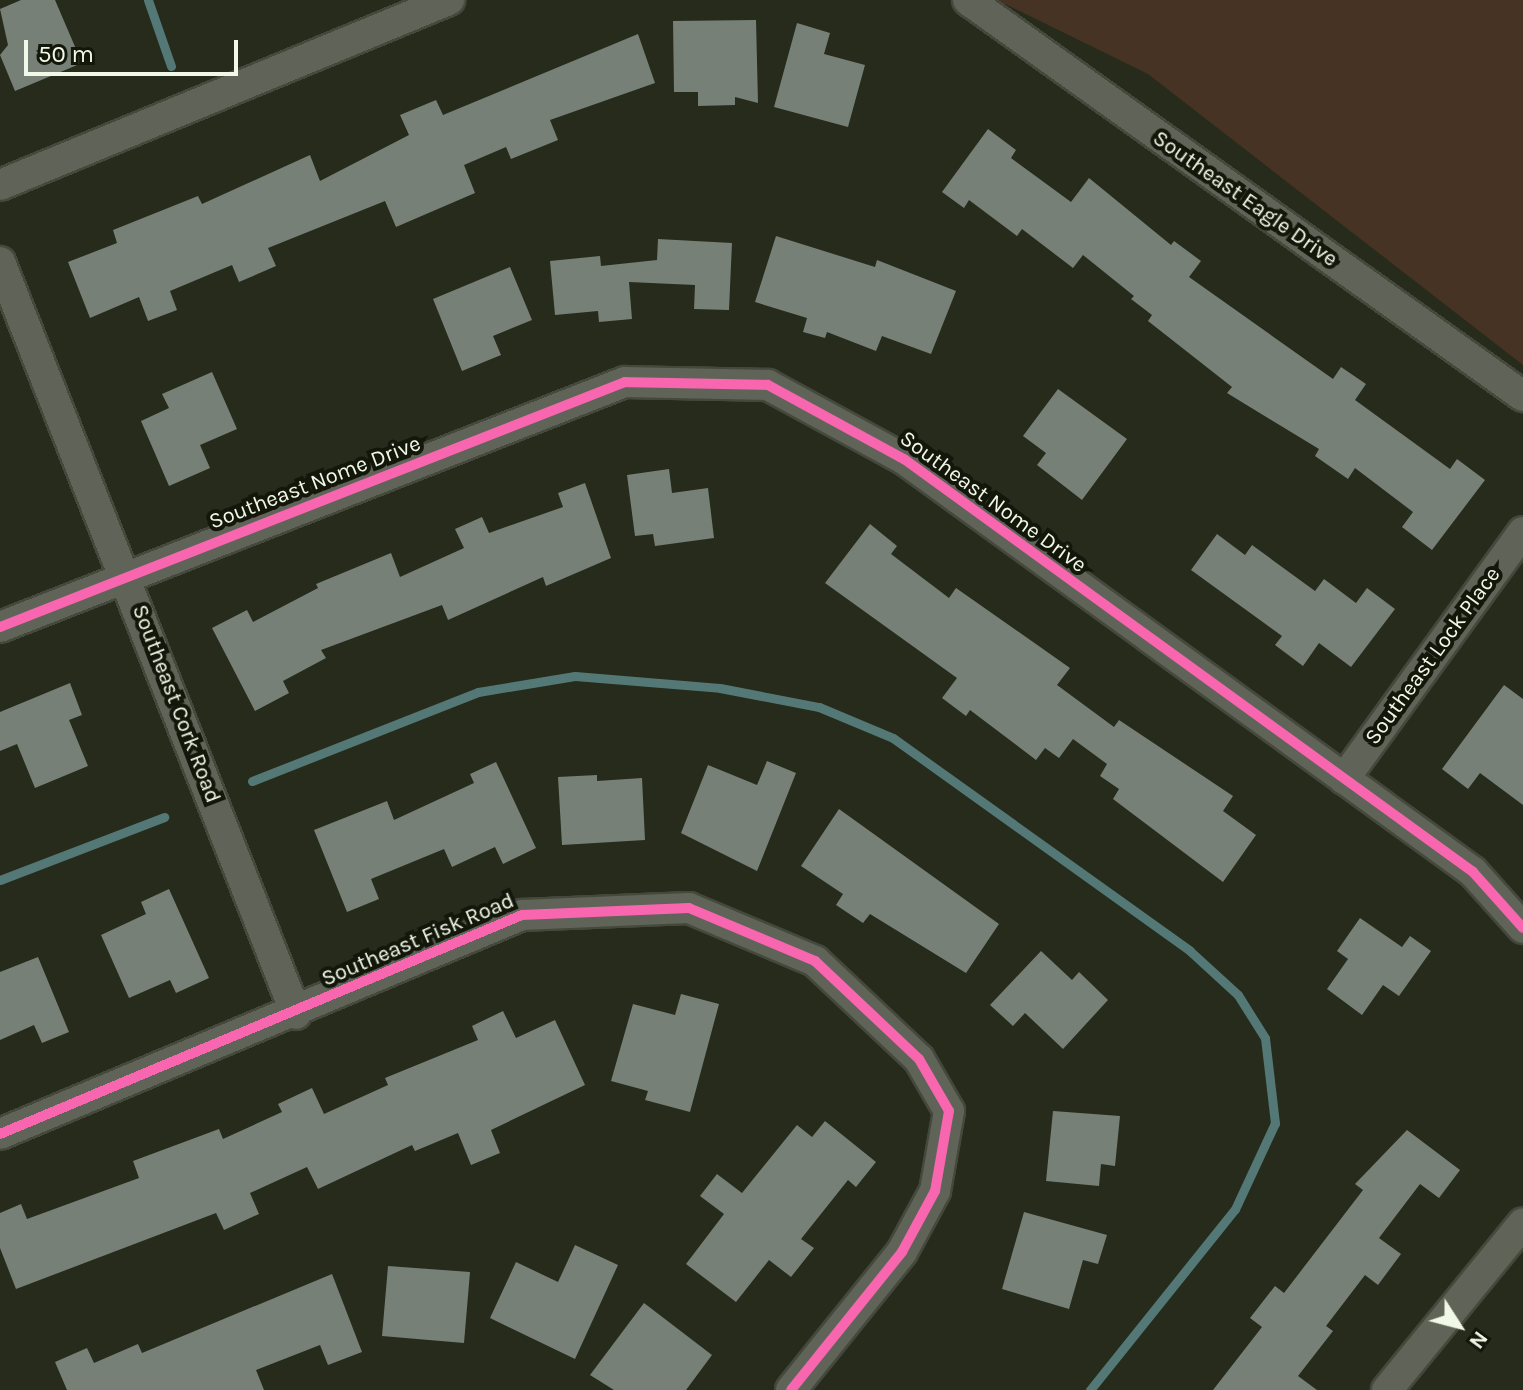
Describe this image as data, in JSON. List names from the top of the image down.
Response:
{
  "streets": {
    "street": [
      "Southeast Eagle Drive",
      "Southeast Nome Drive",
      "Southeast Lock Place",
      "Southeast Cork Road",
      "Southeast Fisk Road"
    ]
  },
  "crossings": [
    ["Southeast Nome Drive", "Southeast Lock Place"],
    ["Southeast Nome Drive", "Southeast Cork Road"],
    ["Southeast Cork Road", "Southeast Fisk Road"]
  ],
  "scale_bar": "50 m",
  "north": "bottom right"
}
